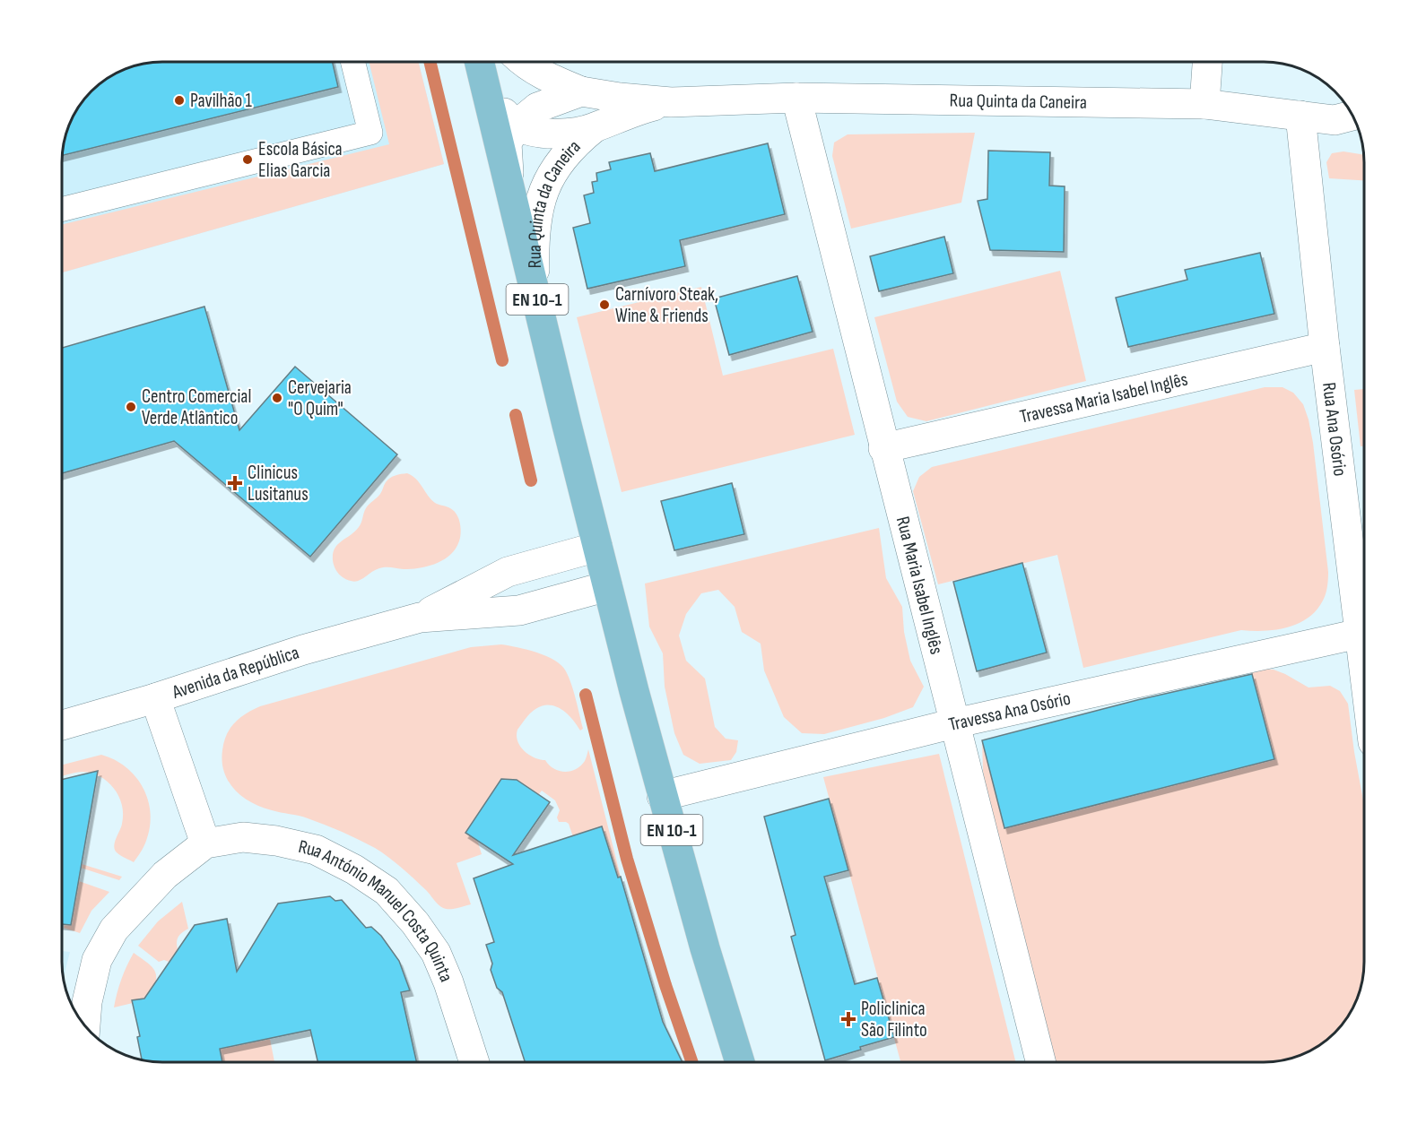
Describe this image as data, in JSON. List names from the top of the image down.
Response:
{
  "streets": {
    "main road": ["EN 10-1"],
    "street": [
      "Rua Quinta da Caneira",
      "Travessa Maria Isabel Inglês",
      "Rua Ana Osório",
      "Rua Maria Isabel Inglês",
      "Avenida da República",
      "Travessa Ana Osório",
      "Rua António Manuel Costa Quinta"
    ]
  },
  "crossings": [
    ["Rua Quinta da Caneira", "EN 10-1"],
    ["Rua Quinta da Caneira", "Rua Ana Osório"],
    ["Rua Quinta da Caneira", "Rua Maria Isabel Inglês"],
    ["EN 10-1", "Avenida da República"],
    ["EN 10-1", "Travessa Ana Osório"],
    ["Travessa Maria Isabel Inglês", "Rua Ana Osório"],
    ["Travessa Maria Isabel Inglês", "Rua Maria Isabel Inglês"],
    ["Rua Ana Osório", "Travessa Ana Osório"],
    ["Rua Maria Isabel Inglês", "Travessa Ana Osório"]
  ],
  "places": {
    "other": [
      "Pavilhão 1",
      "Escola Básica Elias Garcia",
      "Carnívoro Steak, Wine & Friends",
      "Cervejaria \"O Quim\"",
      "Centro Comercial Verde Atlântico"
    ],
    "health": ["Clinicus Lusitanus", "Policlinica São Filinto"]
  }
}
